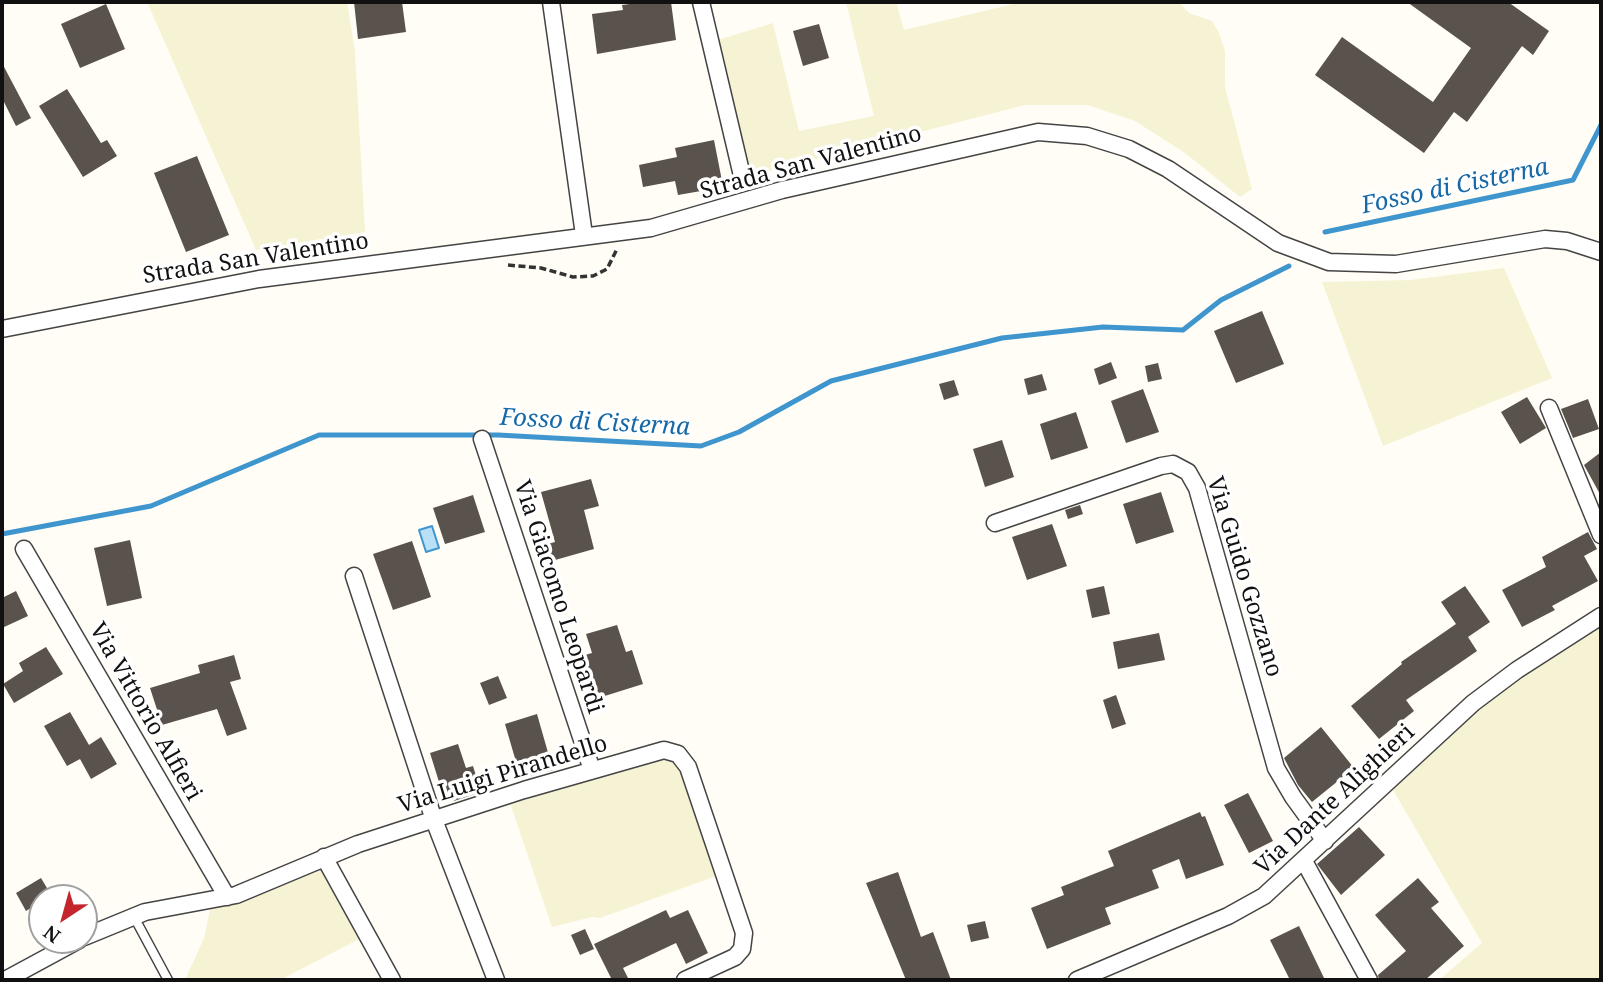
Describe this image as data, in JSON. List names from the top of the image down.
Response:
{
  "streets": {
    "street": [
      "Strada San Valentino",
      "Via Guido Gozzano",
      "Via Giacomo Leopardi",
      "Via Vittorio Alfieri",
      "Via Luigi Pirandello",
      "Via Dante Alighieri"
    ]
  },
  "crossings": [
    ["Via Guido Gozzano", "Via Dante Alighieri"],
    ["Via Giacomo Leopardi", "Via Luigi Pirandello"],
    ["Via Vittorio Alfieri", "Via Luigi Pirandello"]
  ],
  "water": ["Fosso di Cisterna"],
  "north": "bottom left"
}
